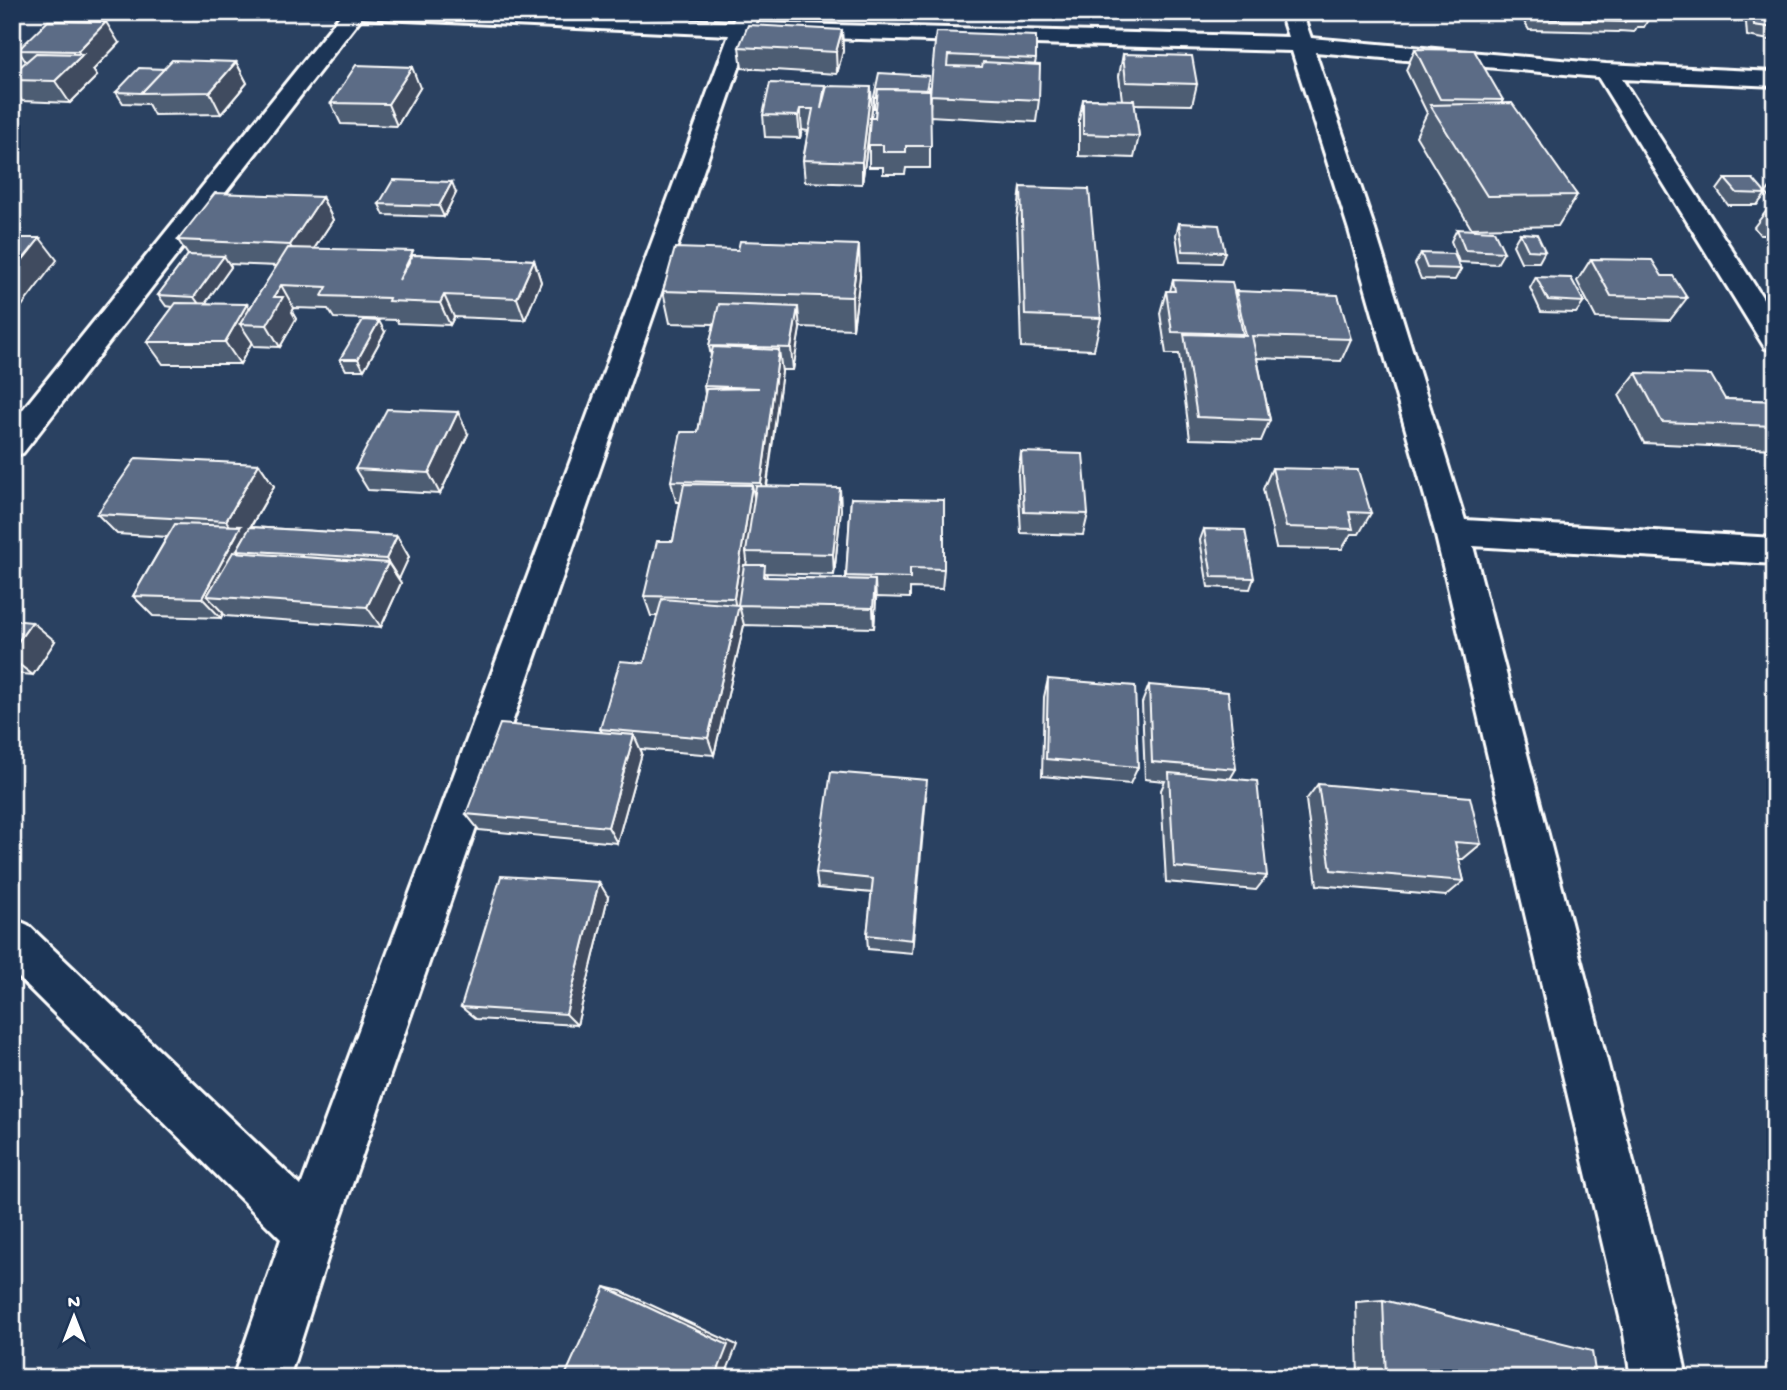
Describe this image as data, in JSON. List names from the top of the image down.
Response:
{
  "north": "top"
}
